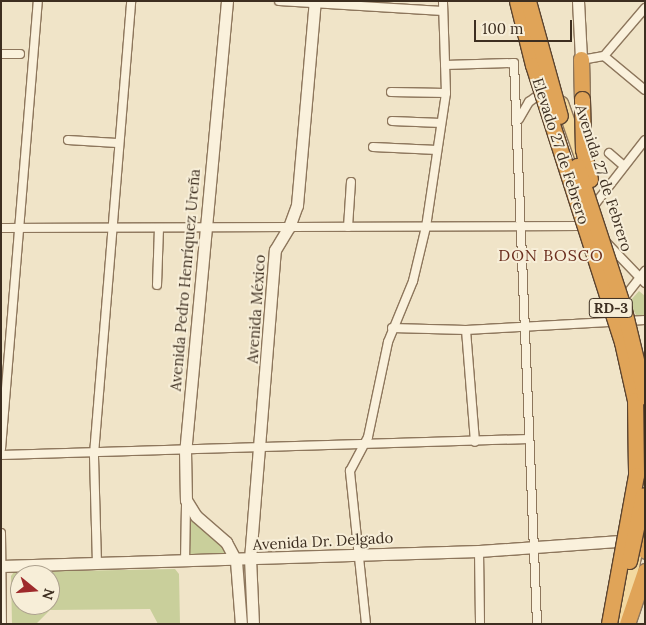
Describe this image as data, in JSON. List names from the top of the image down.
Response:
{
  "streets": {
    "highway": ["Elevado 27 de Febrero", "RD-3"],
    "main road": [
      "Avenida 27 de Febrero",
      "Avenida Pedro Henríquez Ureña",
      "Avenida México",
      "Avenida Dr. Delgado"
    ]
  },
  "crossings": [
    ["Elevado 27 de Febrero", "Avenida 27 de Febrero"],
    ["Elevado 27 de Febrero", "RD-3"],
    ["Avenida 27 de Febrero", "Avenida Dr. Delgado"],
    ["Avenida Pedro Henríquez Ureña", "Avenida Dr. Delgado"],
    ["Avenida México", "Avenida Dr. Delgado"]
  ],
  "districts": ["DON BOSCO"],
  "scale_bar": "100 m",
  "north": "right"
}
